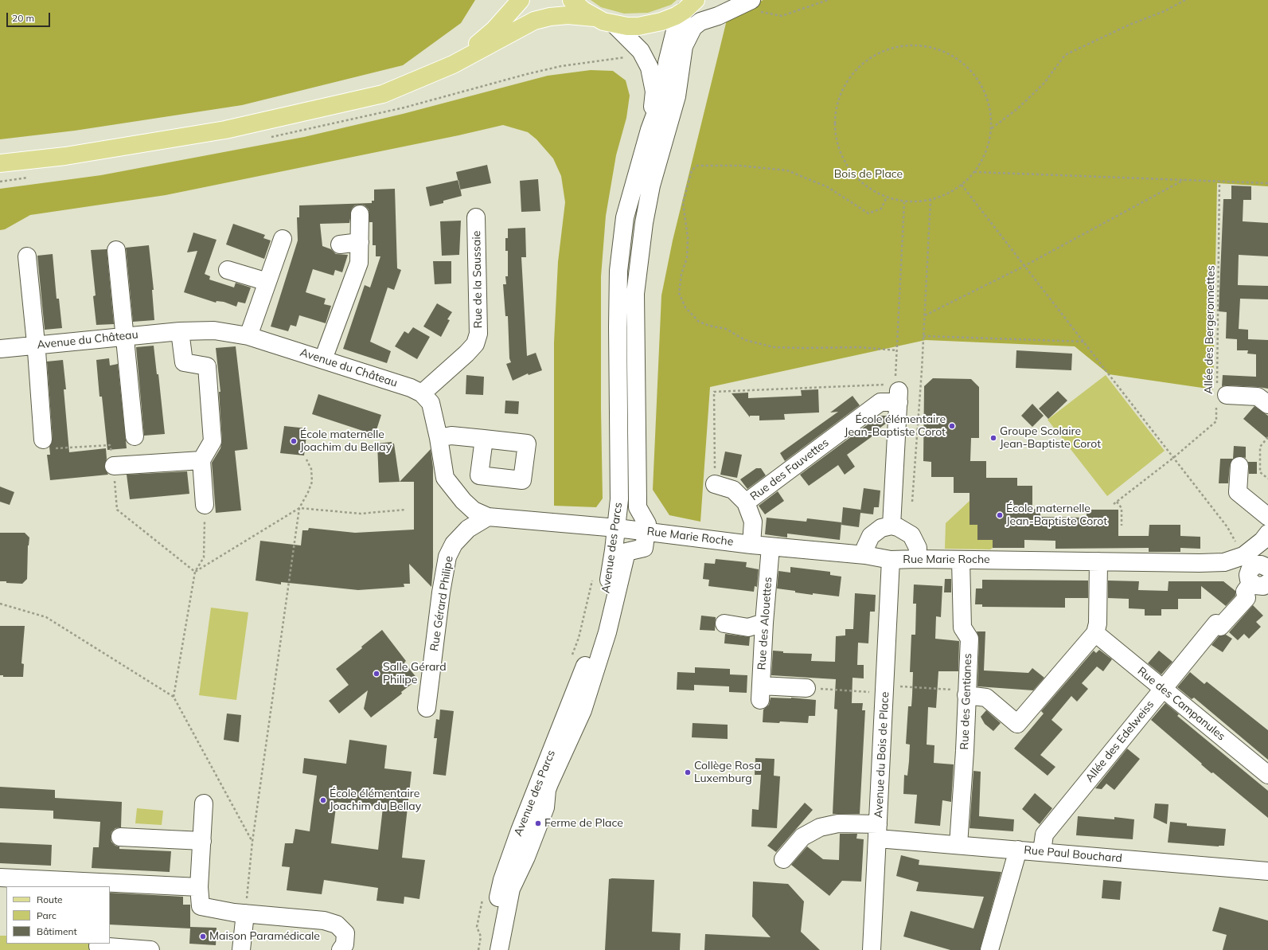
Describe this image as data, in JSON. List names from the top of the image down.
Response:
{
  "streets": {
    "street": [
      "Rue de la Saussaie",
      "Avenue du Château",
      "Rue des Fauvettes",
      "Rue Marie Roche",
      "Avenue des Parcs",
      "Rue Gérard Philipe",
      "Rue des Alouettes",
      "Rue des Gentianes",
      "Rue des Campanules",
      "Allée des Edelweiss",
      "Avenue du Bois de Place",
      "Rue Paul Bouchard"
    ],
    "path": ["Allée des Bergeronnettes"]
  },
  "crossings": [
    ["Rue de la Saussaie", "Avenue du Château"],
    ["Rue des Fauvettes", "Rue Marie Roche"],
    ["Rue Marie Roche", "Avenue des Parcs"],
    ["Rue Marie Roche", "Rue des Alouettes"],
    ["Rue Marie Roche", "Rue des Gentianes"],
    ["Rue Marie Roche", "Allée des Edelweiss"],
    ["Rue Marie Roche", "Avenue du Bois de Place"],
    ["Rue des Gentianes", "Rue Paul Bouchard"],
    ["Rue des Campanules", "Allée des Edelweiss"],
    ["Allée des Edelweiss", "Rue Paul Bouchard"],
    ["Avenue du Bois de Place", "Rue Paul Bouchard"]
  ],
  "parks": ["Bois de Place"],
  "places": [
    "École élémentaire Jean-Baptiste Corot",
    "Groupe Scolaire Jean-Baptiste Corot",
    "École maternelle Joachim du Bellay",
    "École maternelle Jean-Baptiste Corot",
    "Salle Gérard Philipe",
    "Collège Rosa Luxemburg",
    "École élémentaire Joachim du Bellay",
    "Ferme de Place",
    "Maison Paramédicale"
  ],
  "legend": ["Route", "Parc", "Bâtiment"],
  "scale_bar": "20 m"
}
